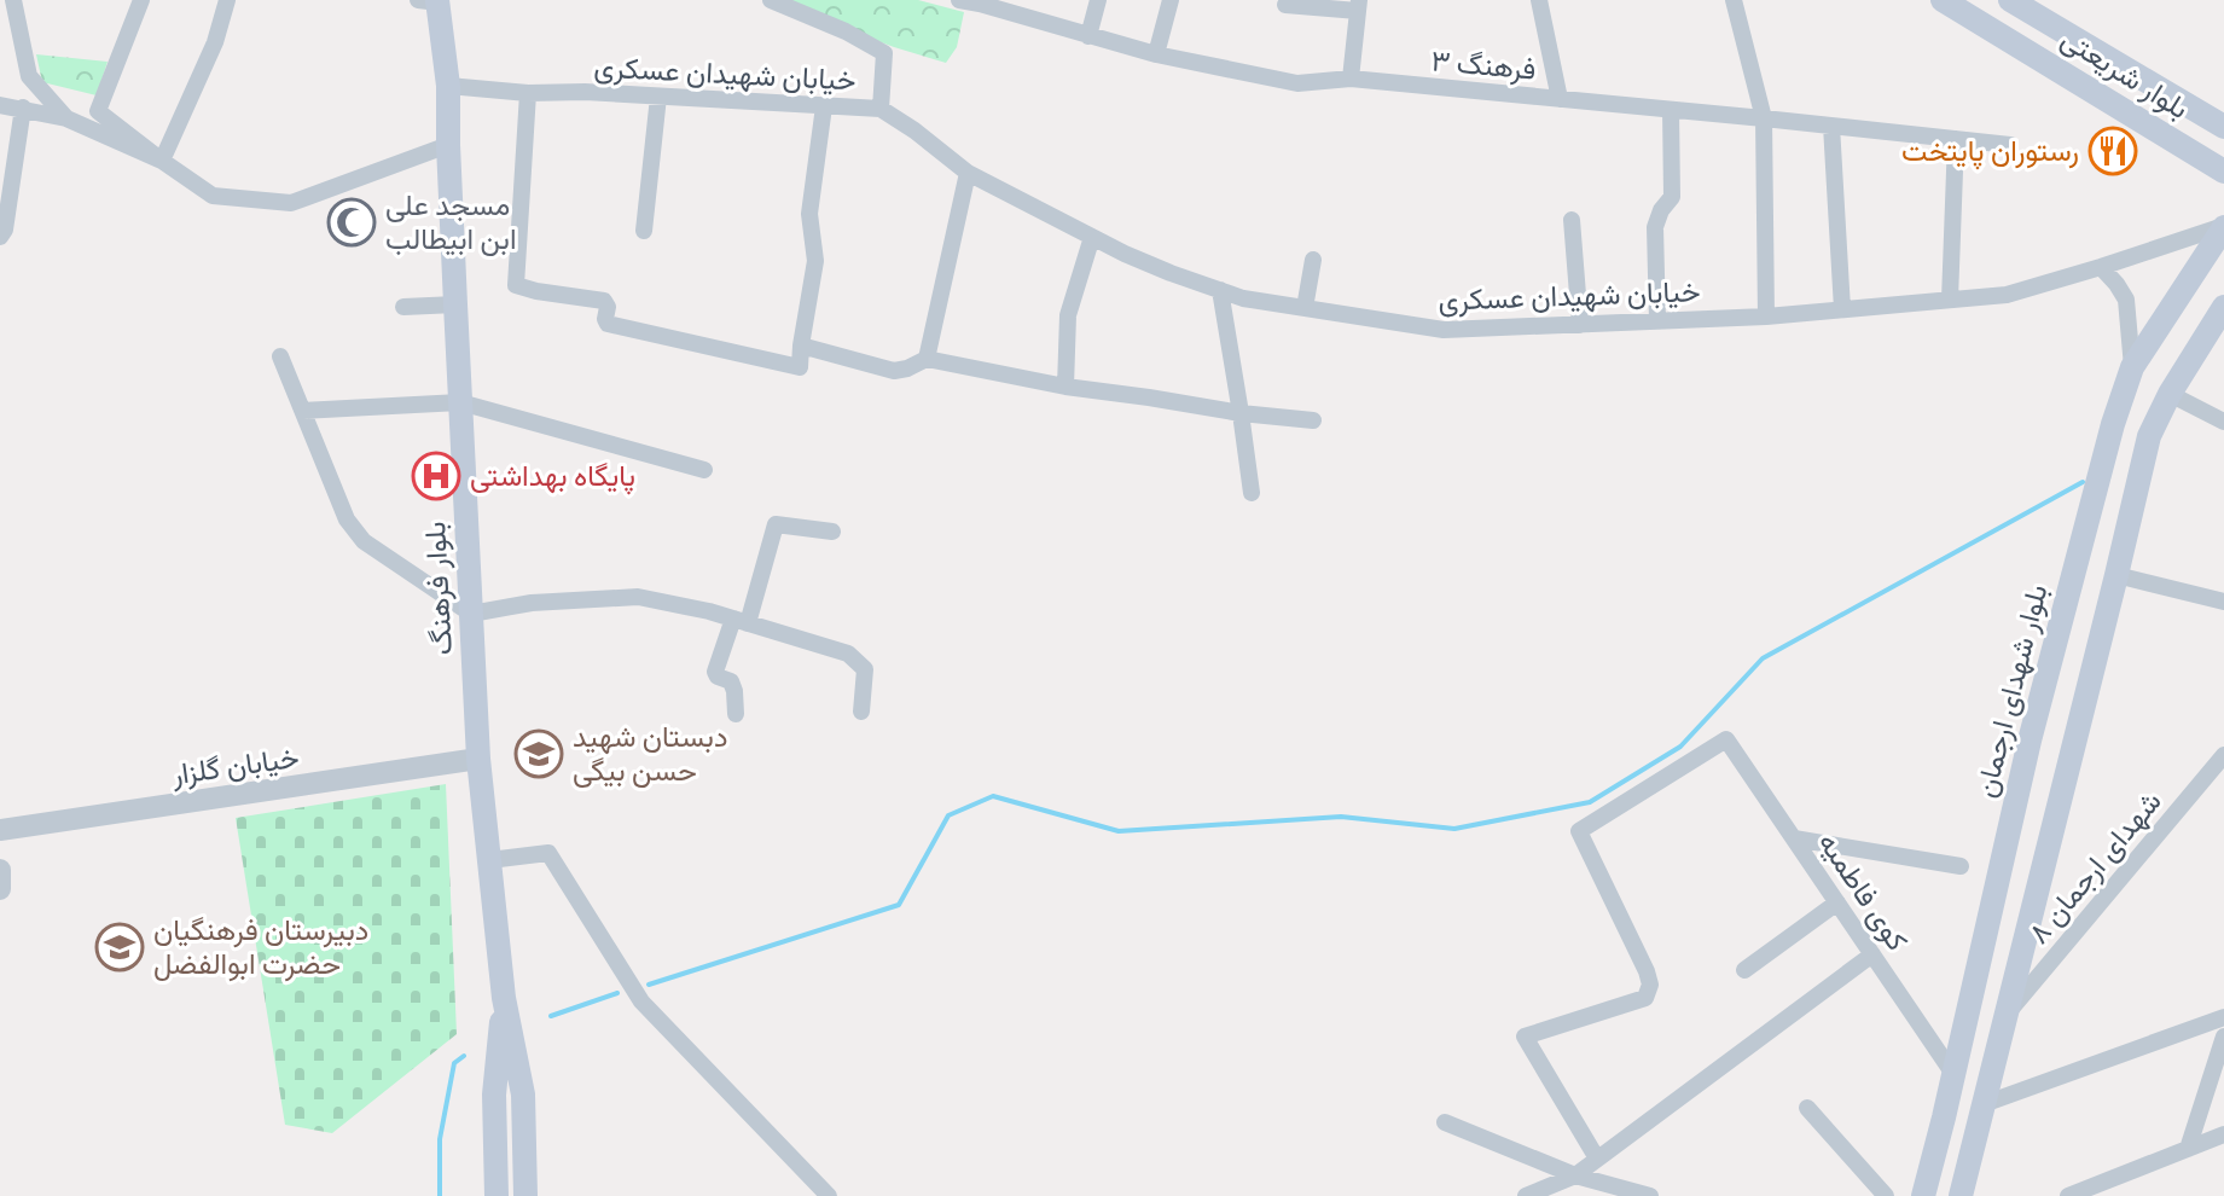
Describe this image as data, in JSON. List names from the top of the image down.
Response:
{
  "streets": {
    "main road": ["بلوار شریعتی", "بلوار فرهنگ", "بلوار شهدای ارجمان"],
    "street": [
      "فرهنگ ۳",
      "خیابان شهیدان عسکری",
      "خیابان گلزار",
      "شهدای ارجمان ۸",
      "کوی فاطمیه"
    ]
  },
  "crossings": [
    ["خیابان شهیدان عسکری", "بلوار فرهنگ"],
    ["خیابان شهیدان عسکری", "بلوار شهدای ارجمان"],
    ["بلوار فرهنگ", "خیابان گلزار"],
    ["بلوار شهدای ارجمان", "کوی فاطمیه"]
  ],
  "places": {
    "restaurant": ["رستوران پایتخت"],
    "mosque": ["مسجد علی ابن ابیطالب"],
    "hospital": ["پایگاه بهداشتی"],
    "school or university": ["دبستان شهید حسن بیگی", "دبیرستان فرهنگیان حضرت ابوالفضل"]
  }
}
